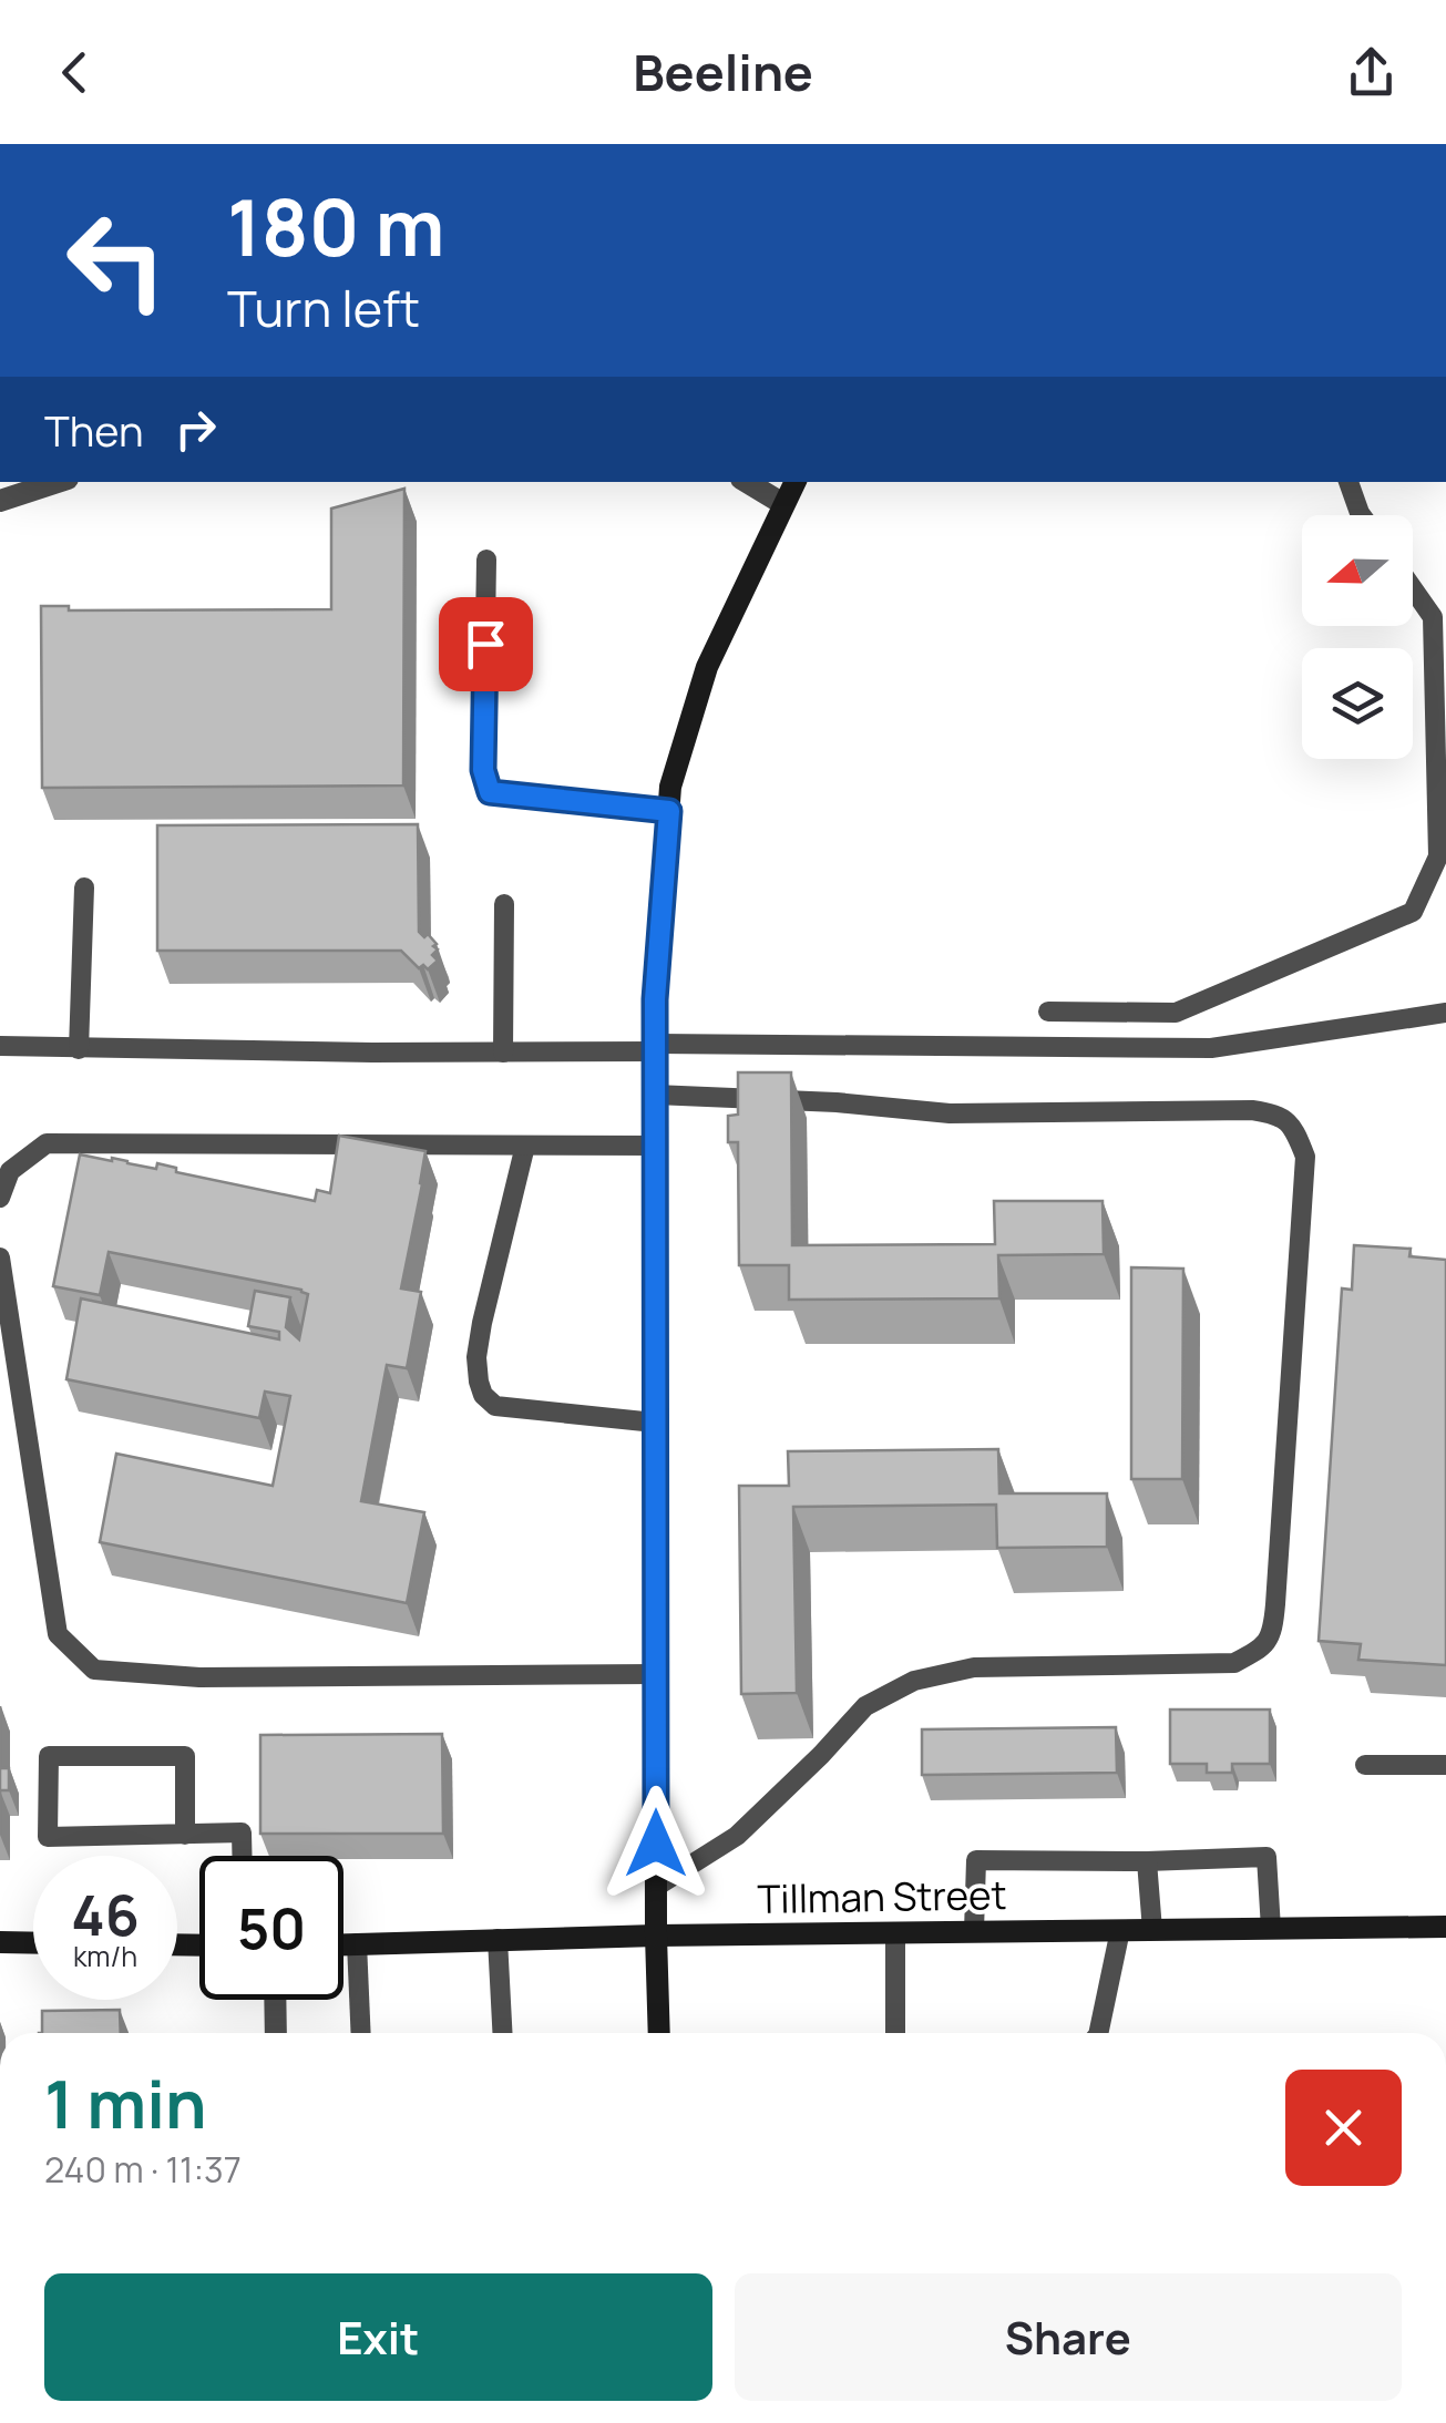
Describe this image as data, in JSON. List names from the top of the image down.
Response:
{
  "streets": {
    "main road": ["Tillman Street"]
  },
  "north": "left",
  "page": {
    "header": "Beeline",
    "turn": ["180 m", "Turn left"],
    "then": "Then",
    "speed": "46 km/h",
    "limit": "50",
    "heading": ["1 min", "240 m · 11:37"],
    "buttons": ["Exit", "Share"]
  }
}
